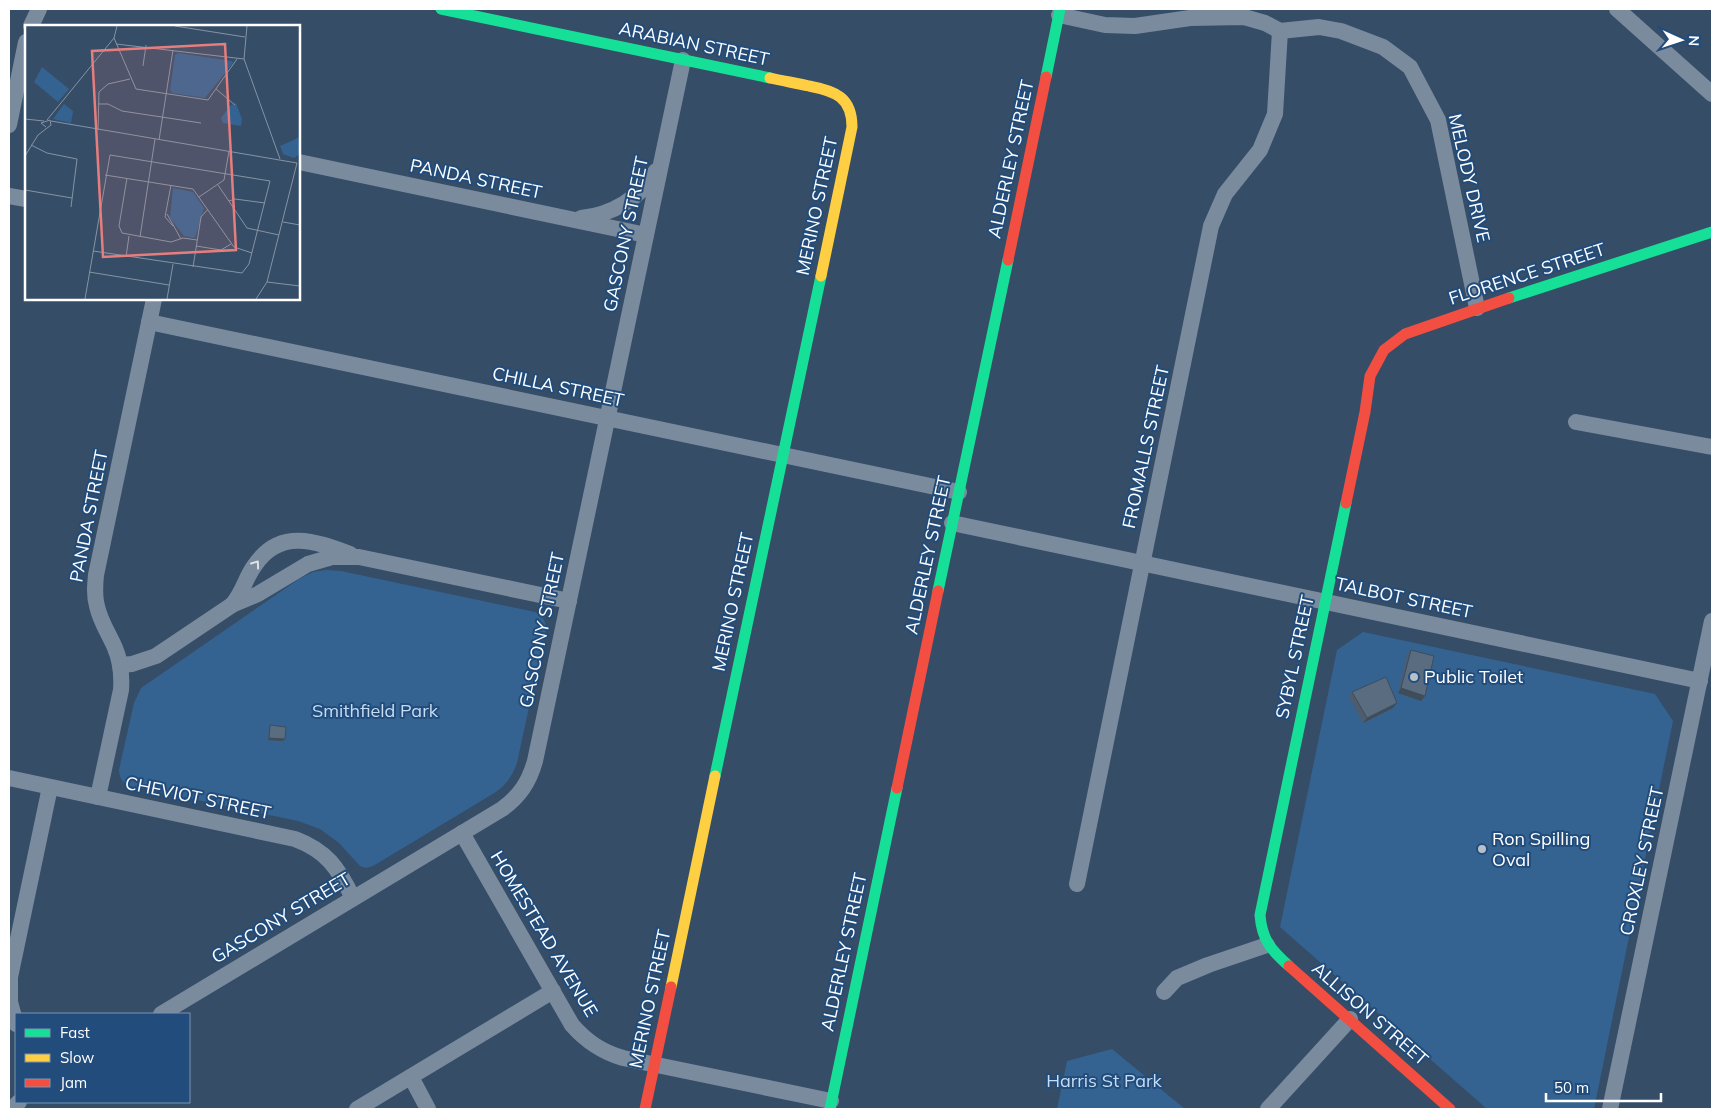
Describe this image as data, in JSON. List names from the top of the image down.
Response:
{
  "streets": {
    "street": [
      "ARABIAN STREET",
      "ALDERLEY STREET",
      "MELODY DRIVE",
      "PANDA STREET",
      "MERINO STREET",
      "GASCONY STREET",
      "FLORENCE STREET",
      "CHILLA STREET",
      "FROMALLS STREET",
      "TALBOT STREET",
      "SYBYL STREET",
      "CHEVIOT STREET",
      "CROXLEY STREET",
      "HOMESTEAD AVENUE",
      "ALLISON STREET"
    ]
  },
  "crossings": [
    ["ARABIAN STREET", "MERINO STREET"],
    ["ARABIAN STREET", "GASCONY STREET"],
    ["ALDERLEY STREET", "MELODY DRIVE"],
    ["ALDERLEY STREET", "CHILLA STREET"],
    ["ALDERLEY STREET", "TALBOT STREET"],
    ["ALDERLEY STREET", "HOMESTEAD AVENUE"],
    ["MELODY DRIVE", "FLORENCE STREET"],
    ["MELODY DRIVE", "FROMALLS STREET"],
    ["PANDA STREET", "GASCONY STREET"],
    ["PANDA STREET", "CHILLA STREET"],
    ["PANDA STREET", "CHEVIOT STREET"],
    ["MERINO STREET", "CHILLA STREET"],
    ["MERINO STREET", "HOMESTEAD AVENUE"],
    ["GASCONY STREET", "CHILLA STREET"],
    ["GASCONY STREET", "CHEVIOT STREET"],
    ["GASCONY STREET", "HOMESTEAD AVENUE"],
    ["FLORENCE STREET", "SYBYL STREET"],
    ["FROMALLS STREET", "TALBOT STREET"],
    ["TALBOT STREET", "SYBYL STREET"],
    ["TALBOT STREET", "CROXLEY STREET"],
    ["SYBYL STREET", "ALLISON STREET"]
  ],
  "parks": ["Smithfield Park", "Harris St Park"],
  "places": ["Public Toilet", "Ron Spilling Oval"],
  "legend": ["Fast", "Slow", "Jam"],
  "scale_bar": "50 m",
  "north": "right"
}
